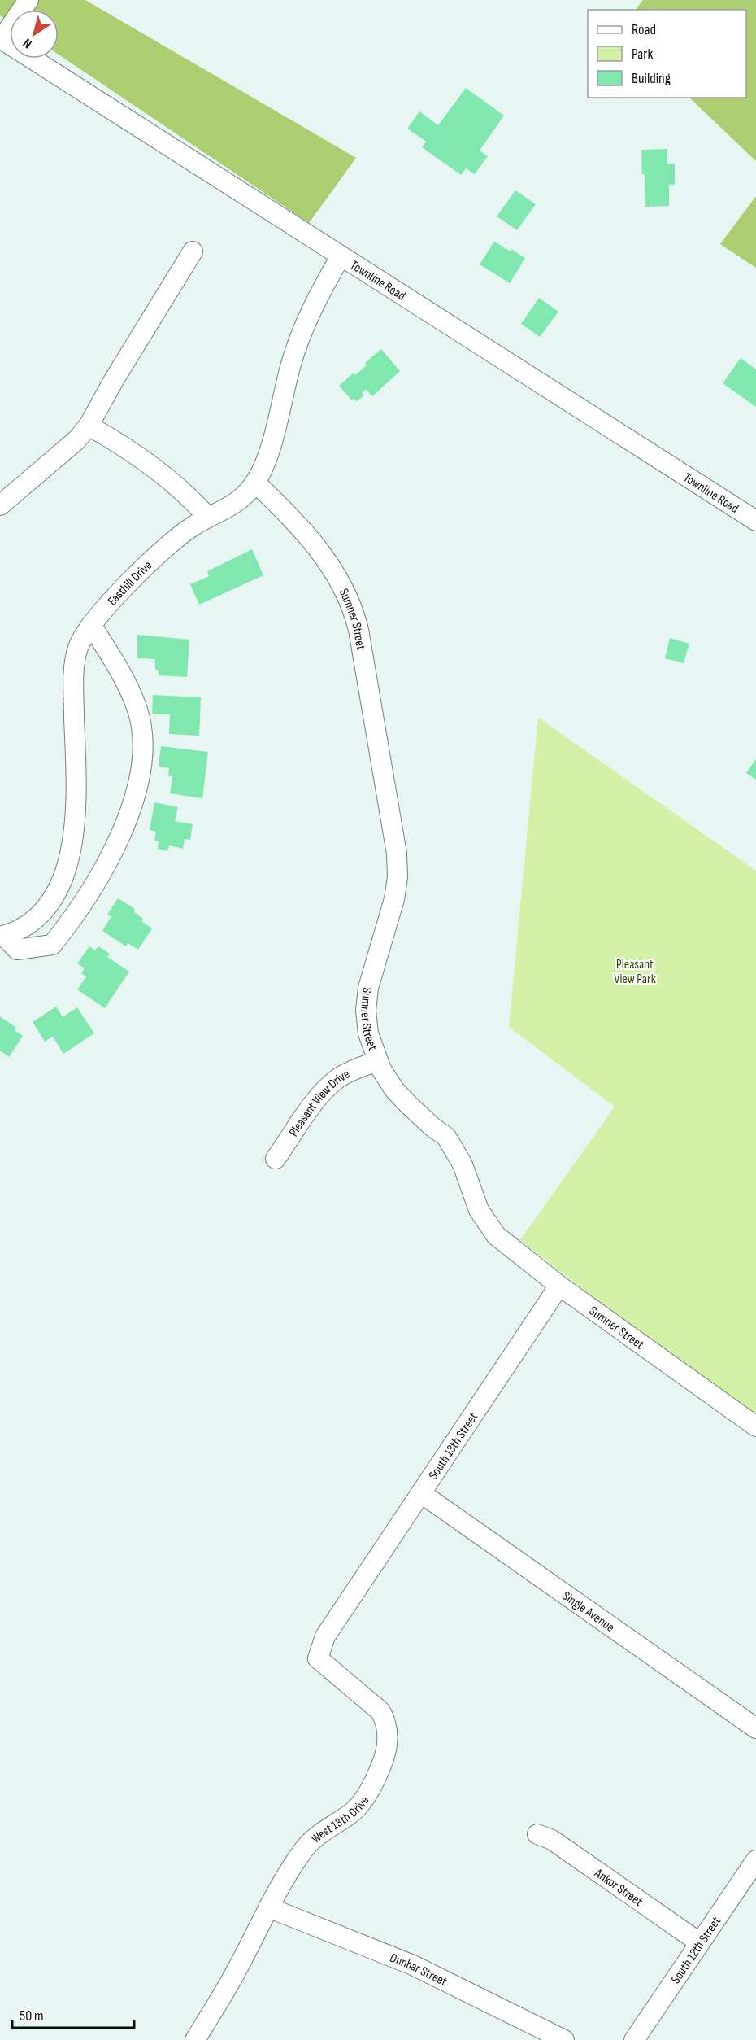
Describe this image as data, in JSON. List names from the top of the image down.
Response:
{
  "streets": {
    "street": [
      "Townline Road",
      "Easthill Drive",
      "Sumner Street",
      "Pleasant View Drive",
      "South 13th Street",
      "Single Avenue",
      "West 13th Drive",
      "Ankor Street",
      "South 12th Street",
      "Dunbar Street"
    ]
  },
  "crossings": [
    ["Townline Road", "Easthill Drive"],
    ["Easthill Drive", "Sumner Street"],
    ["Sumner Street", "Pleasant View Drive"],
    ["Sumner Street", "South 13th Street"],
    ["South 13th Street", "Single Avenue"],
    ["South 13th Street", "West 13th Drive"],
    ["West 13th Drive", "Dunbar Street"],
    ["Ankor Street", "South 12th Street"]
  ],
  "parks": ["Pleasant View Park"],
  "legend": ["Road", "Park", "Building"],
  "scale_bar": "50 m",
  "north": "bottom left"
}
